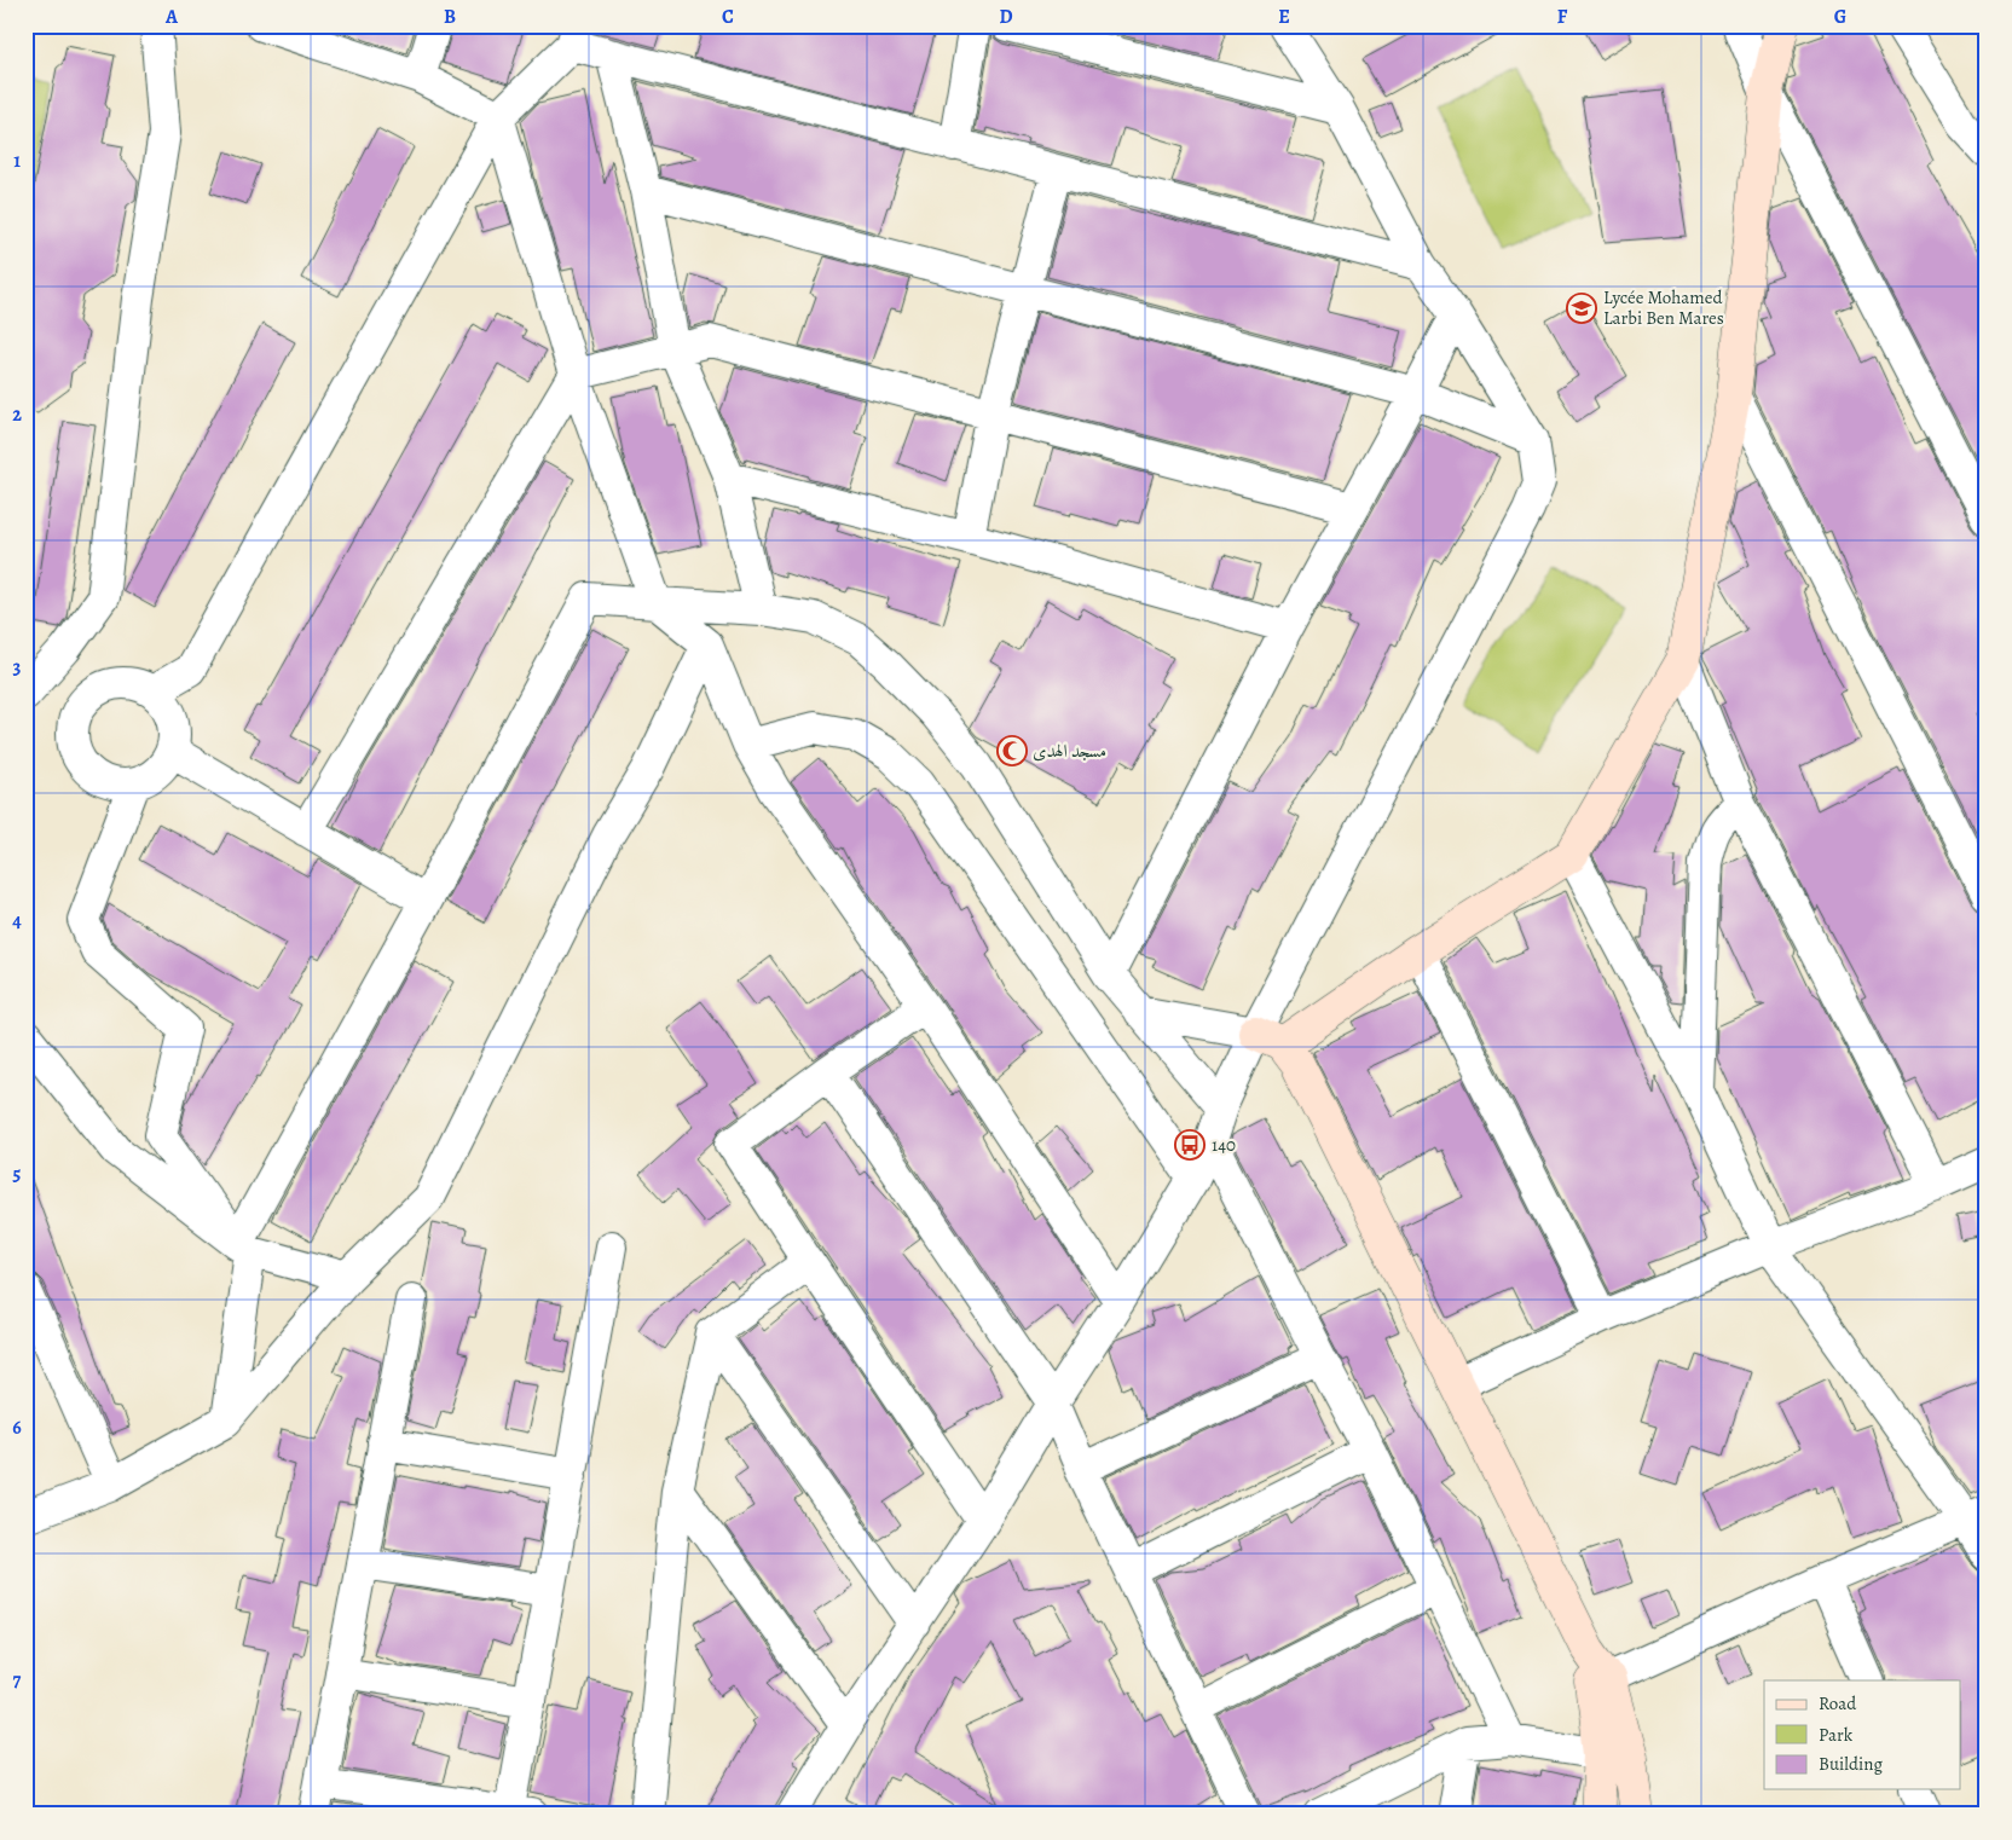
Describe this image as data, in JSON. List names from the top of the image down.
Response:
{
  "places": {
    "school or university": ["Lycée Mohamed Larbi Ben Mares"],
    "mosque": ["مسجد الهدى"],
    "bus stop": ["140"]
  },
  "legend": ["Road", "Park", "Building"],
  "grid": {
    "columns": [
      "A",
      "B",
      "C",
      "D",
      "E",
      "F",
      "G"
    ],
    "rows": [
      "1",
      "2",
      "3",
      "4",
      "5",
      "6",
      "7"
    ]
  }
}
